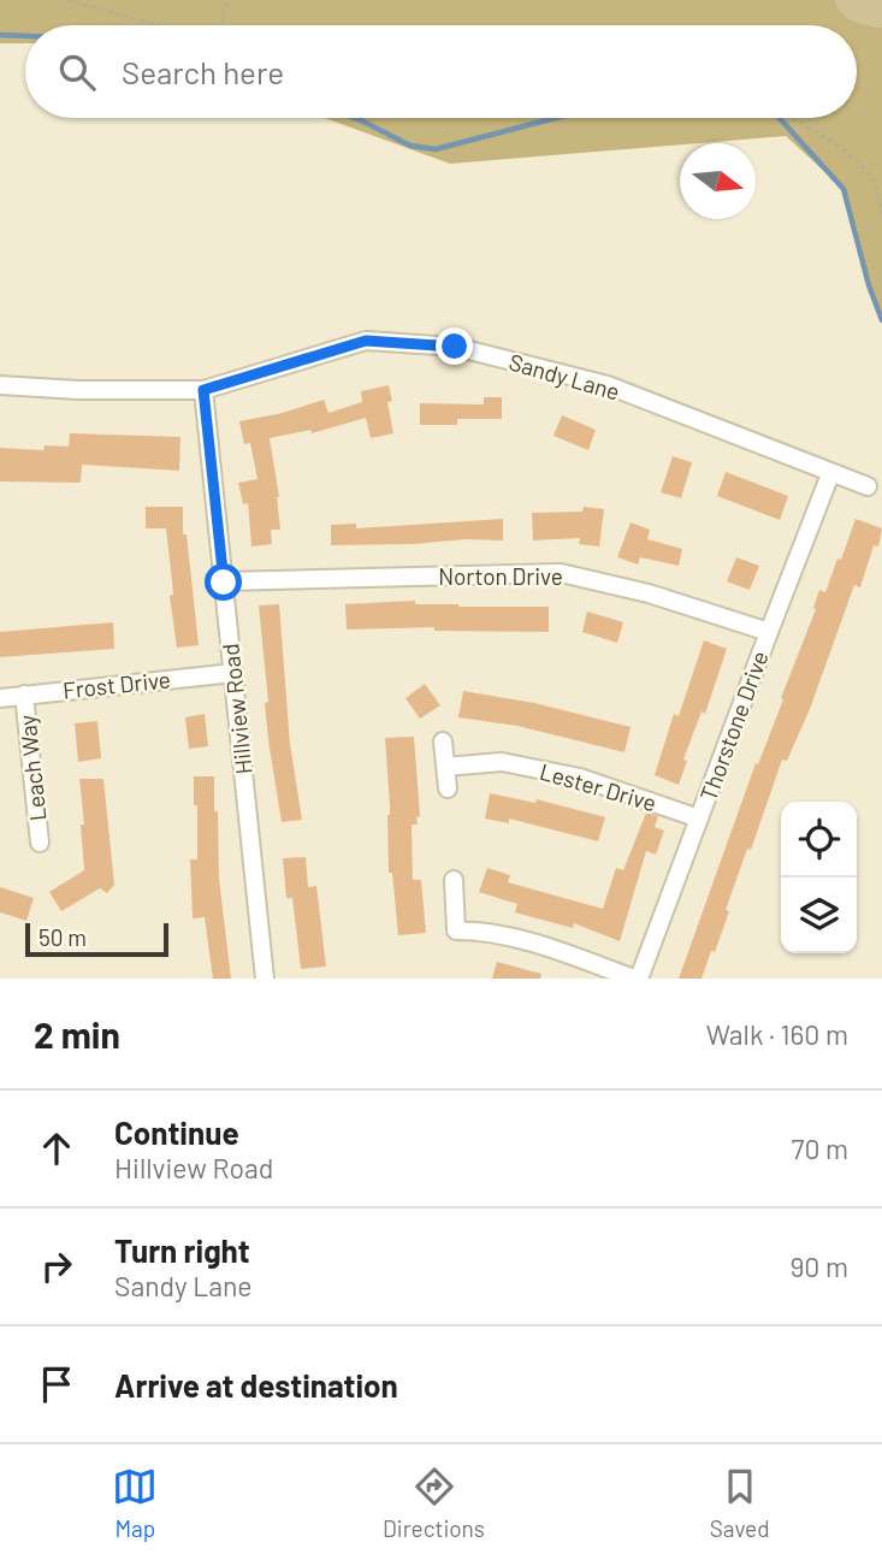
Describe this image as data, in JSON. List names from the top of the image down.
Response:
{
  "streets": {
    "street": [
      "Sandy Lane",
      "Norton Drive",
      "Frost Drive",
      "Hillview Road",
      "Thorstone Drive",
      "Leach Way",
      "Lester Drive"
    ]
  },
  "crossings": [
    ["Sandy Lane", "Hillview Road"],
    ["Sandy Lane", "Thorstone Drive"],
    ["Norton Drive", "Hillview Road"],
    ["Norton Drive", "Thorstone Drive"],
    ["Frost Drive", "Hillview Road"],
    ["Frost Drive", "Leach Way"],
    ["Thorstone Drive", "Lester Drive"]
  ],
  "scale_bar": "50 m",
  "north": "right",
  "page": {
    "search": "Search here",
    "scale": "50 m",
    "heading": ["2 min", "Walk · 160 m"],
    "list": [
      ["Continue", "Hillview Road", "70 m"],
      ["Turn right", "Sandy Lane", "90 m"],
      "Arrive at destination"
    ],
    "nav": ["Map", "Directions", "Saved"]
  }
}
